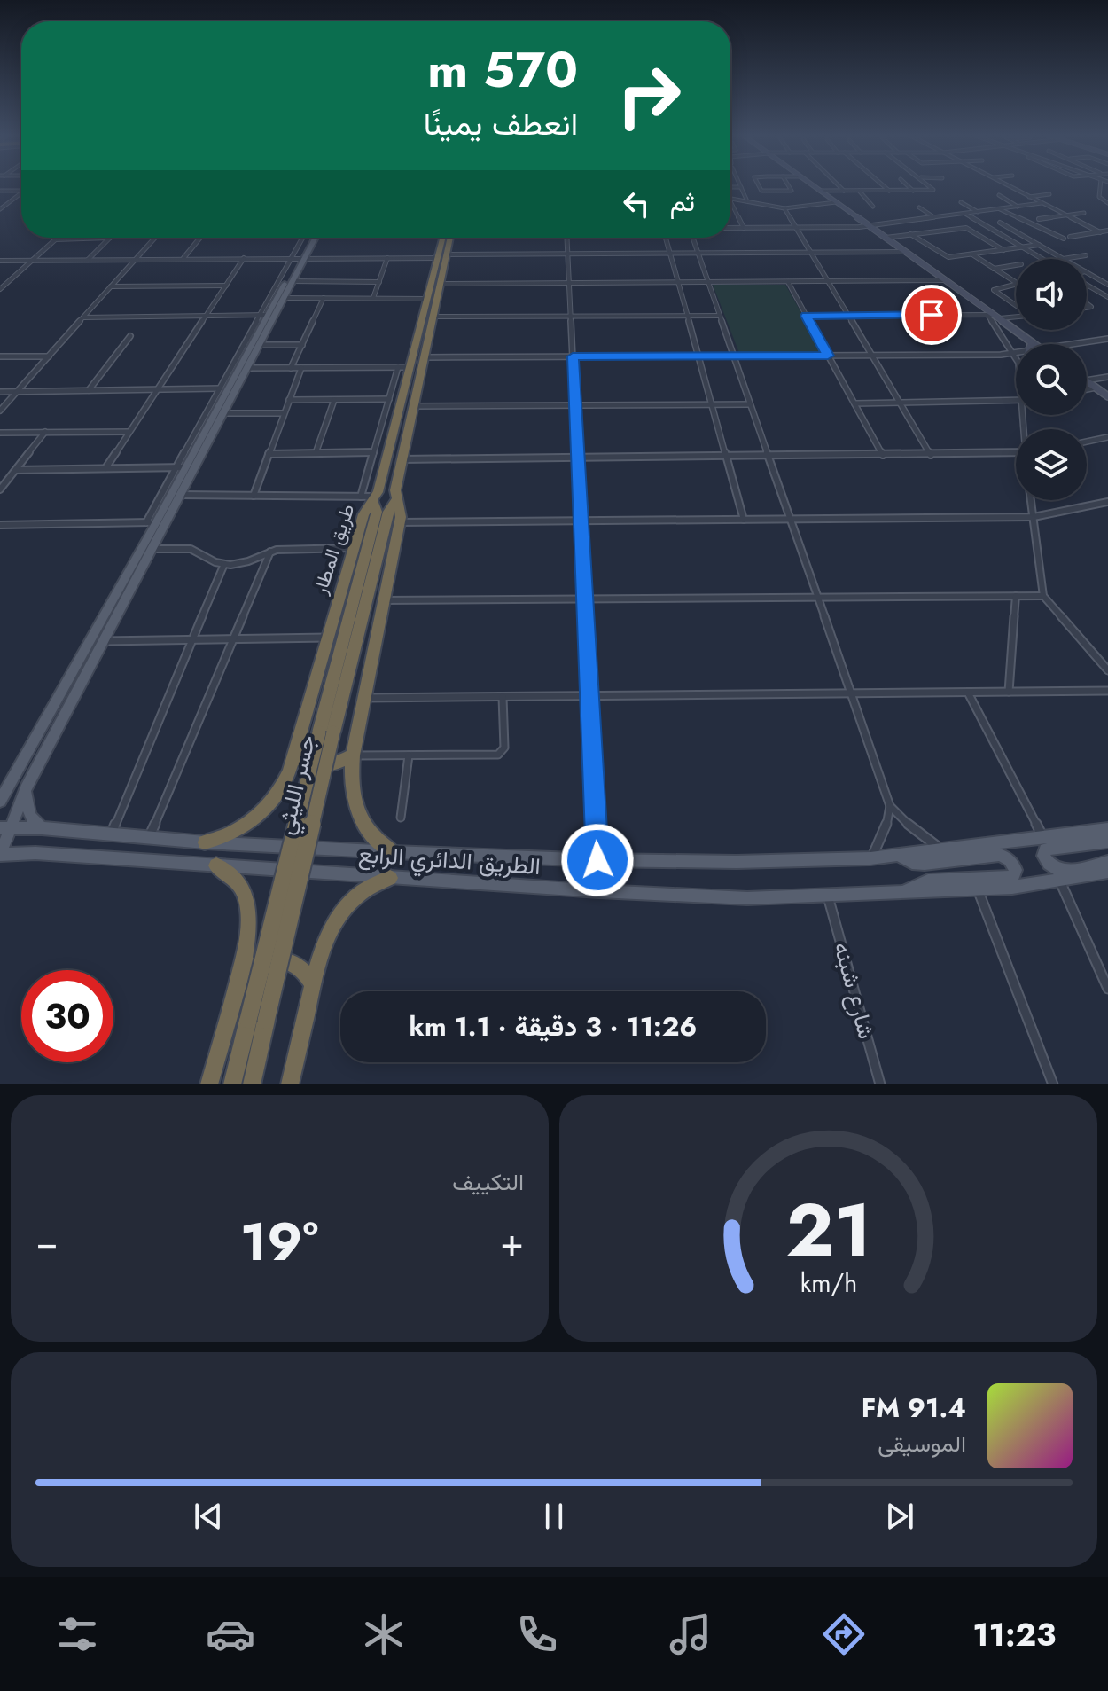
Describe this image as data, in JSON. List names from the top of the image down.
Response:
{
  "streets": {
    "highway": ["طريق المطار", "جسر الليثي"],
    "main road": ["الطريق الدائري الرابع"],
    "street": ["شارع شبنه"]
  },
  "crossings": [
    ["طريق المطار", "جسر الليثي"],
    ["طريق المطار", "الطريق الدائري الرابع"],
    ["الطريق الدائري الرابع", "شارع شبنه"]
  ],
  "page": {
    "turn": ["570 m", "انعطف يمينًا"],
    "then": "ثم",
    "limit": "30",
    "trip": "11:26 · 3 دقيقة · 1.1 km",
    "tile": "التكييف",
    "heat": ["−", "19°", "+"],
    "song": ["91.4 FM", "الموسيقى"],
    "tabs": "11:23",
    "gauge": ["21", "km/h"]
  }
}
